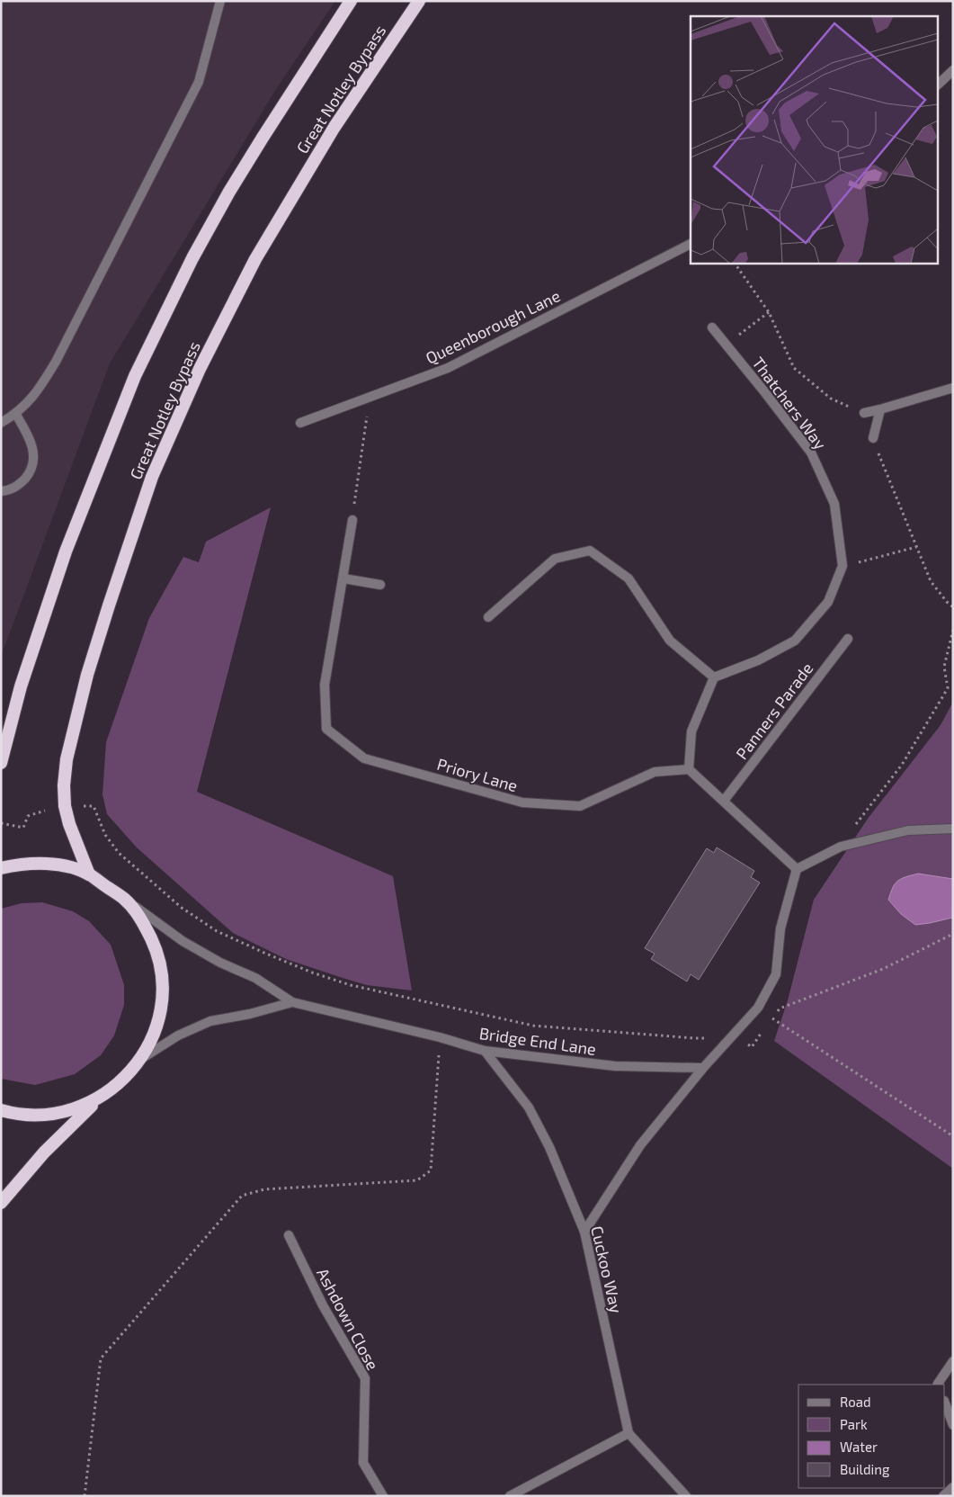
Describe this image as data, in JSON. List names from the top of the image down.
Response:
{
  "streets": {
    "highway": ["Great Notley Bypass"],
    "street": [
      "Queenborough Lane",
      "Thatchers Way",
      "Panners Parade",
      "Priory Lane",
      "Bridge End Lane",
      "Cuckoo Way",
      "Ashdown Close"
    ]
  },
  "crossings": [
    ["Bridge End Lane", "Cuckoo Way"]
  ],
  "legend": [
    "Road",
    "Park",
    "Water",
    "Building"
  ]
}
